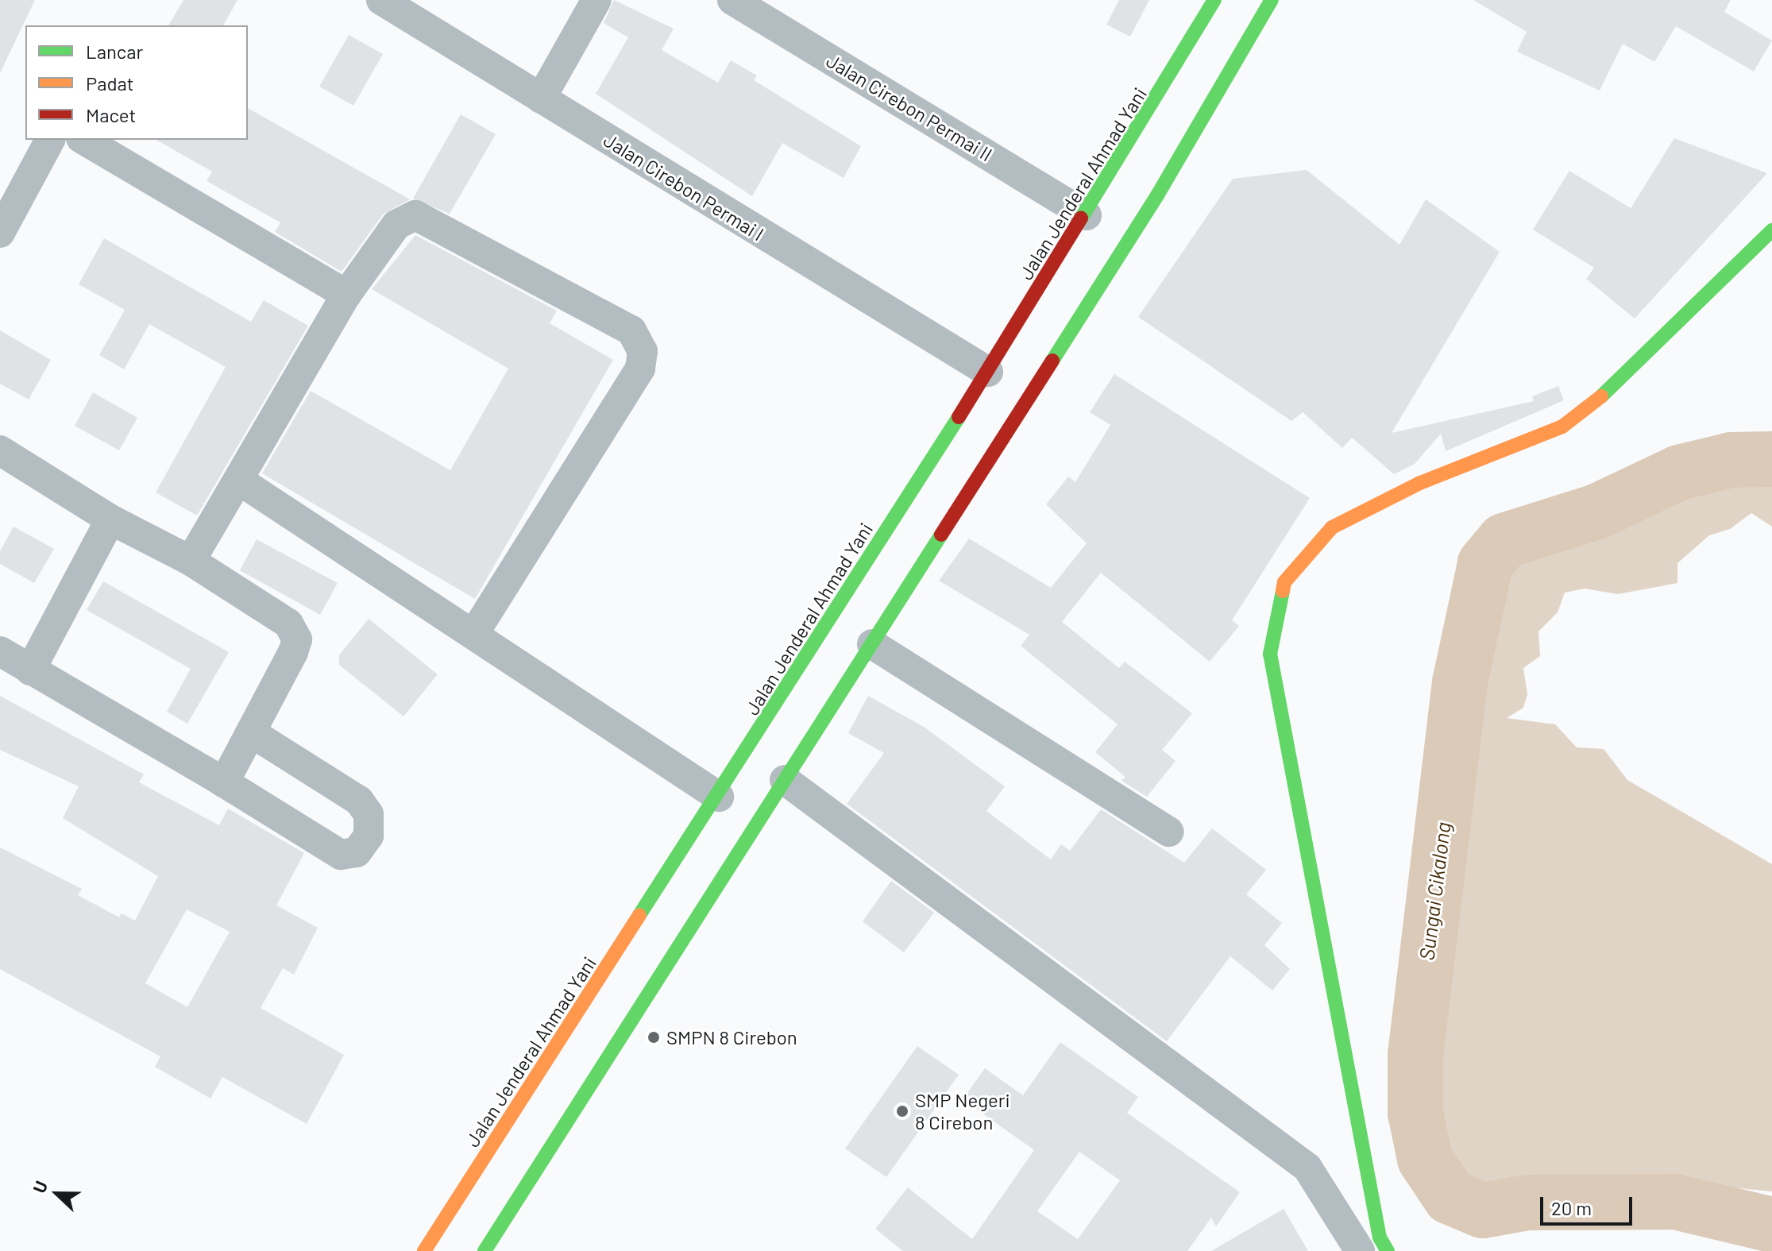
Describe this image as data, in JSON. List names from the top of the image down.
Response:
{
  "streets": {
    "main road": ["Jalan Jenderal Ahmad Yani"],
    "street": ["Jalan Cirebon Permai II", "Jalan Cirebon Permai I"]
  },
  "crossings": [
    ["Jalan Cirebon Permai II", "Jalan Jenderal Ahmad Yani"],
    ["Jalan Jenderal Ahmad Yani", "Jalan Cirebon Permai I"]
  ],
  "water": ["Sungai Cikalong"],
  "places": ["SMPN 8 Cirebon", "SMP Negeri 8 Cirebon"],
  "legend": ["Lancar", "Padat", "Macet"],
  "scale_bar": "20 m",
  "north": "left"
}
